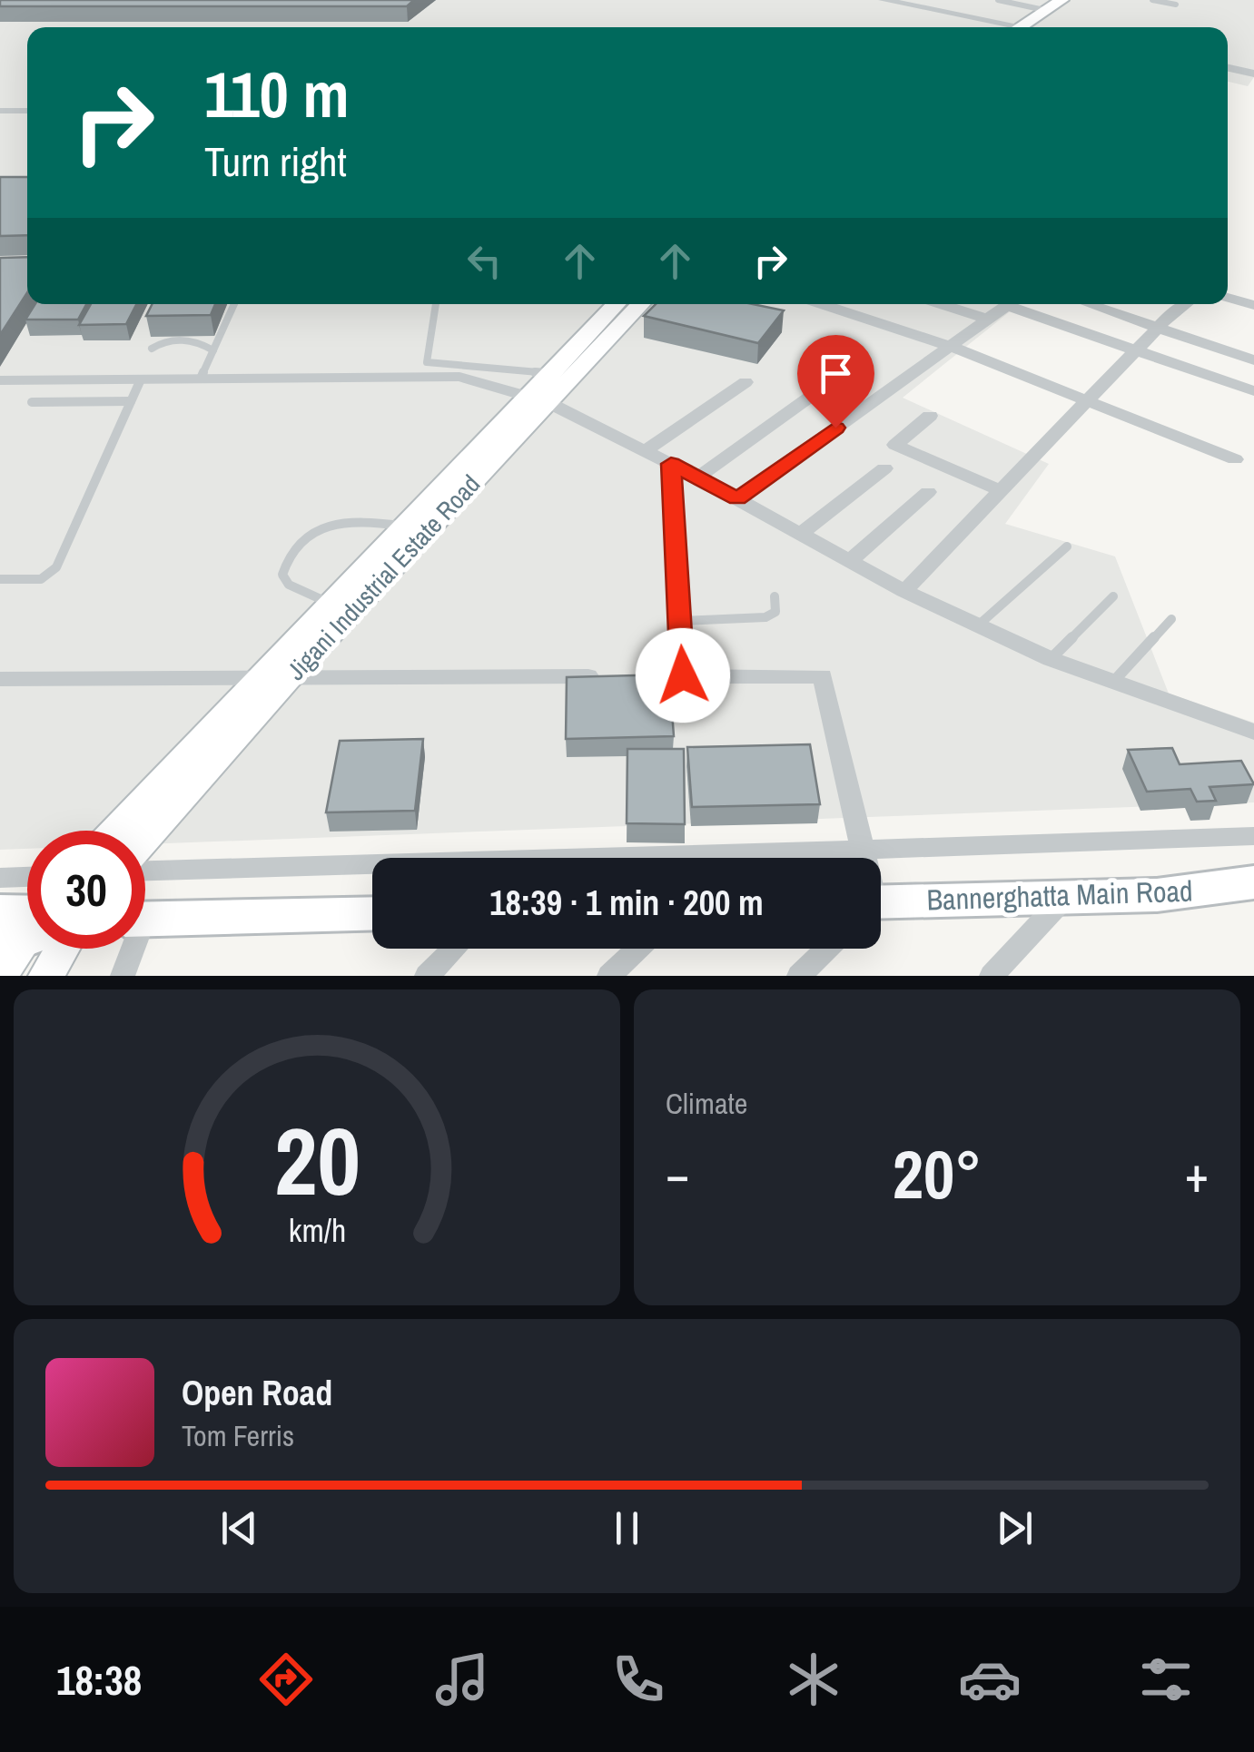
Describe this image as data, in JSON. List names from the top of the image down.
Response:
{
  "streets": {
    "main road": ["Jigani Industrial Estate Road", "Bannerghatta Main Road"]
  },
  "page": {
    "turn": ["110 m", "Turn right"],
    "limit": "30",
    "trip": "18:39 · 1 min · 200 m",
    "tile": "Climate",
    "heat": ["−", "20°", "+"],
    "song": ["Open Road", "Tom Ferris"],
    "tabs": "18:38",
    "gauge": ["20", "km/h"]
  }
}
